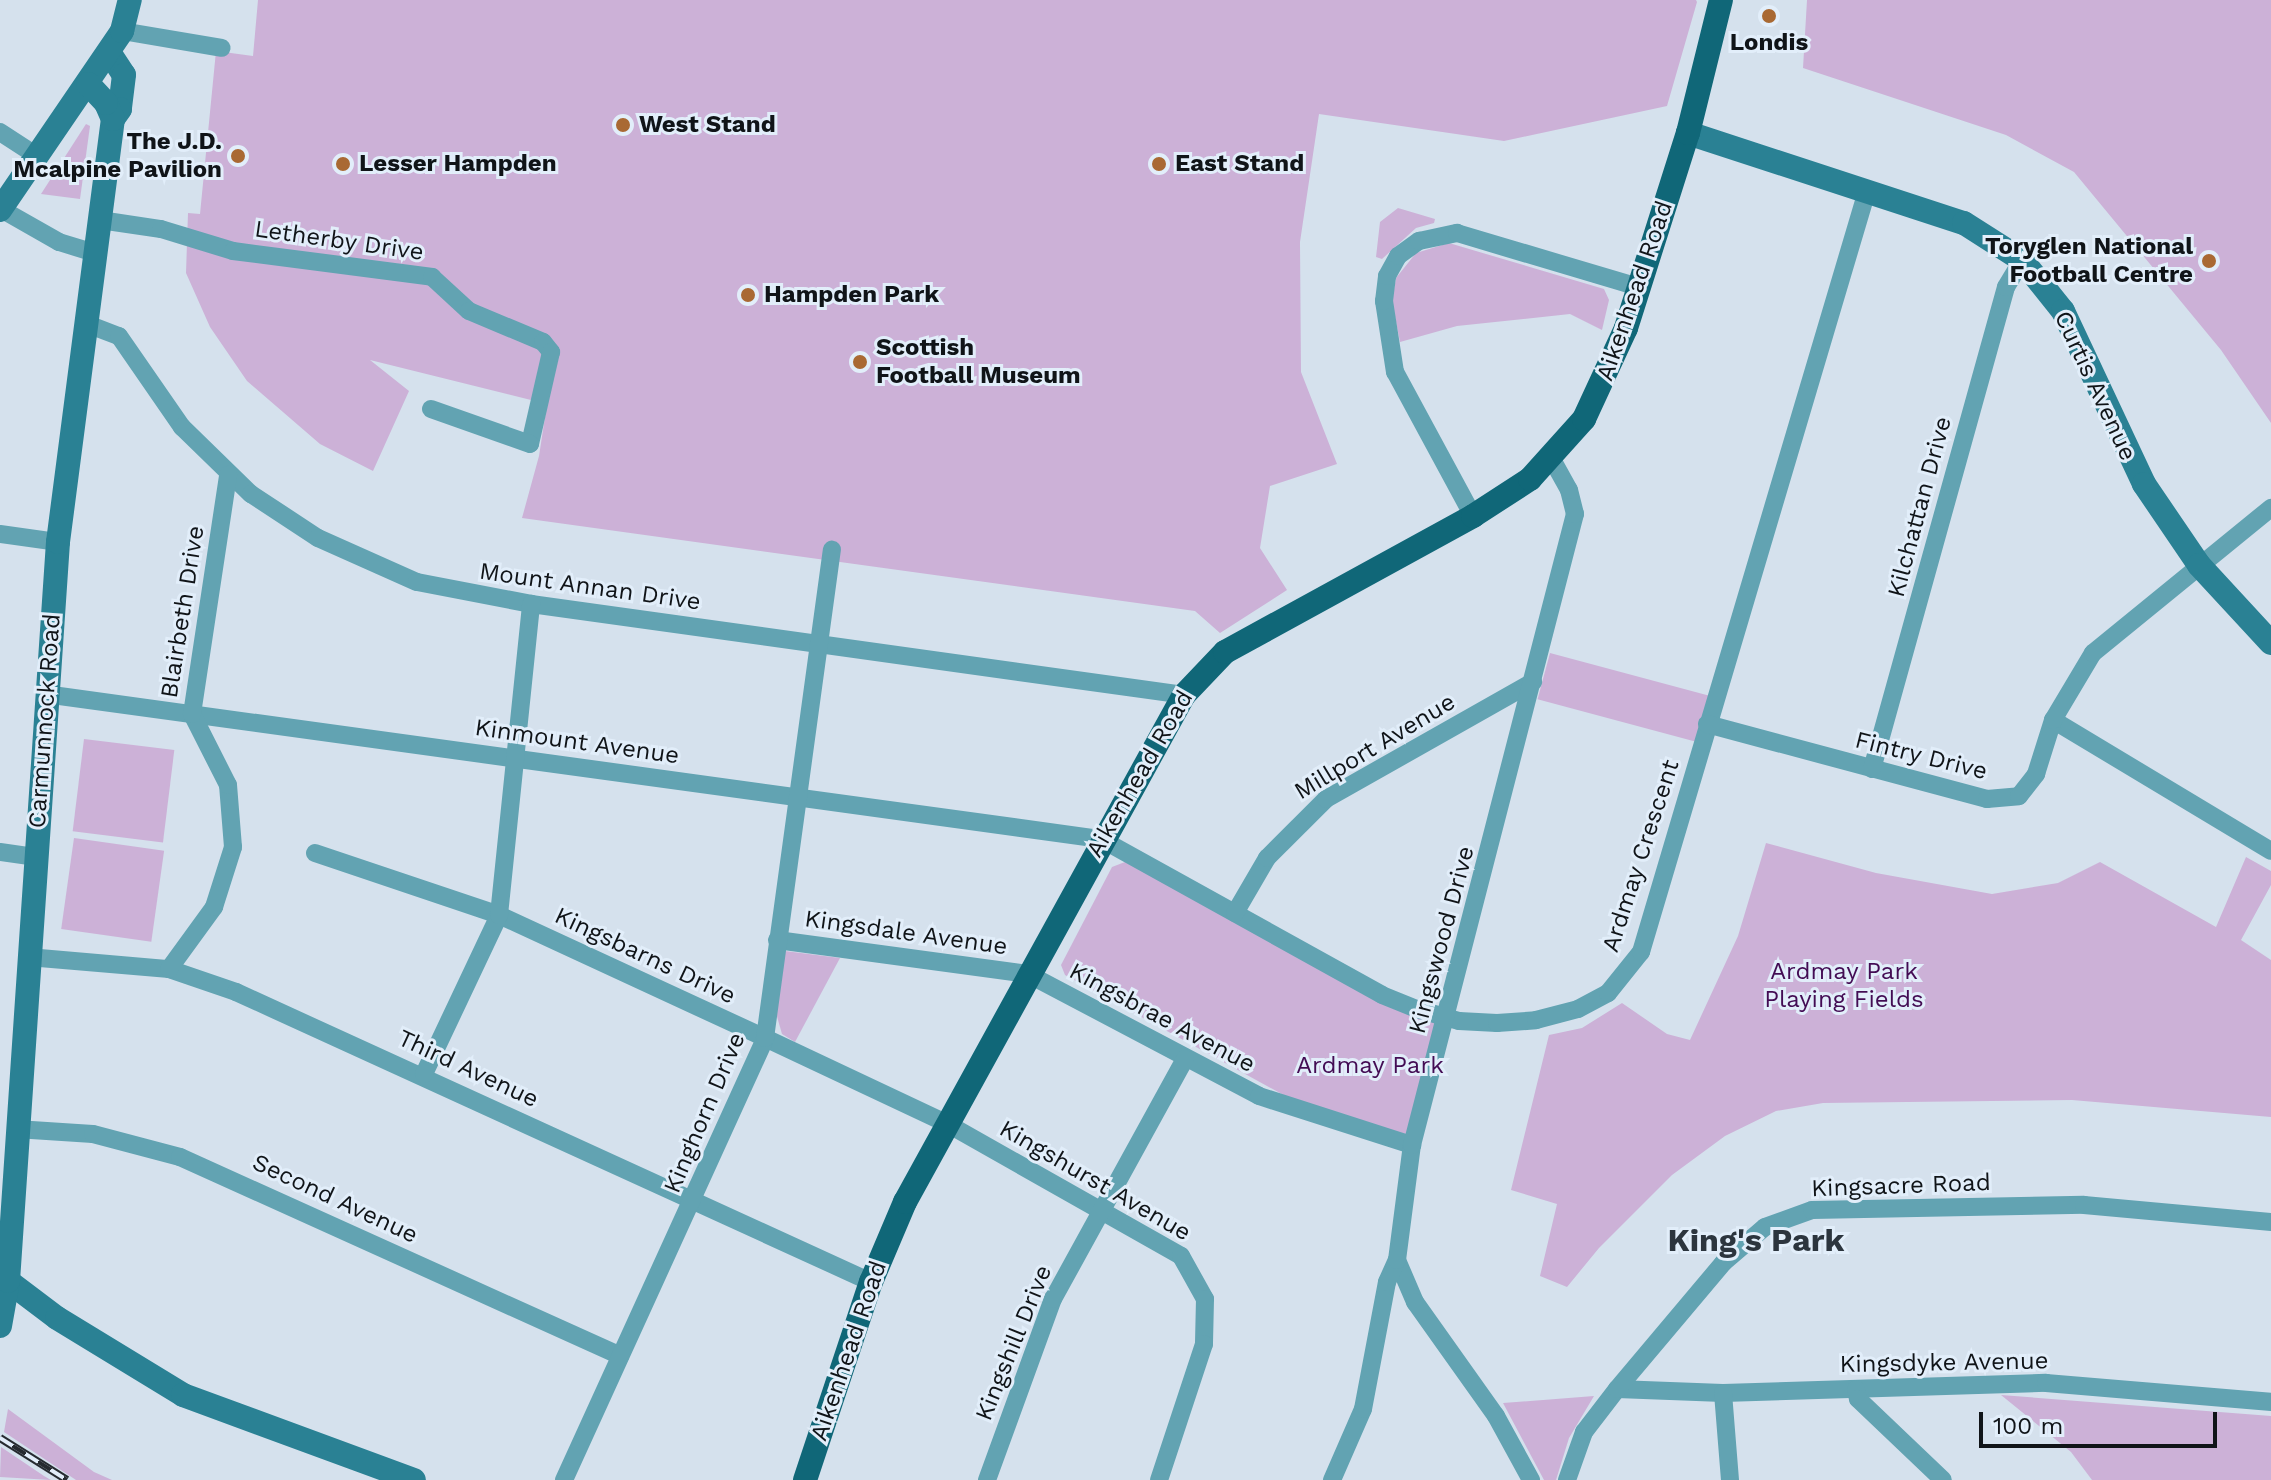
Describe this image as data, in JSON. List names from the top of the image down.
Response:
{
  "streets": {
    "main road": ["Aikenhead Road"],
    "street": [
      "Letherby Drive",
      "Curtis Avenue",
      "Kilchattan Drive",
      "Mount Annan Drive",
      "Blairbeth Drive",
      "Carmunnock Road",
      "Kinmount Avenue",
      "Millport Avenue",
      "Fintry Drive",
      "Ardmay Crescent",
      "Kingsdale Avenue",
      "Kingswood Drive",
      "Kingsbarns Drive",
      "Kingsbrae Avenue",
      "Third Avenue",
      "Kinghorn Drive",
      "Kingshurst Avenue",
      "Kingsacre Road",
      "Second Avenue",
      "Kingshill Drive",
      "Kingsdyke Avenue"
    ]
  },
  "crossings": [
    ["Letherby Drive", "Carmunnock Road"],
    ["Aikenhead Road", "Curtis Avenue"],
    ["Aikenhead Road", "Mount Annan Drive"],
    ["Aikenhead Road", "Kinmount Avenue"],
    ["Aikenhead Road", "Ardmay Crescent"],
    ["Aikenhead Road", "Kingsdale Avenue"],
    ["Aikenhead Road", "Kingswood Drive"],
    ["Aikenhead Road", "Kingsbarns Drive"],
    ["Aikenhead Road", "Kingsbrae Avenue"],
    ["Aikenhead Road", "Third Avenue"],
    ["Aikenhead Road", "Kingshurst Avenue"],
    ["Curtis Avenue", "Kilchattan Drive"],
    ["Curtis Avenue", "Fintry Drive"],
    ["Curtis Avenue", "Ardmay Crescent"],
    ["Kilchattan Drive", "Fintry Drive"],
    ["Mount Annan Drive", "Blairbeth Drive"],
    ["Mount Annan Drive", "Carmunnock Road"],
    ["Mount Annan Drive", "Kinghorn Drive"],
    ["Blairbeth Drive", "Kinmount Avenue"],
    ["Blairbeth Drive", "Third Avenue"],
    ["Carmunnock Road", "Kinmount Avenue"],
    ["Carmunnock Road", "Third Avenue"],
    ["Carmunnock Road", "Second Avenue"],
    ["Kinmount Avenue", "Ardmay Crescent"],
    ["Kinmount Avenue", "Kinghorn Drive"],
    ["Millport Avenue", "Ardmay Crescent"],
    ["Millport Avenue", "Kingswood Drive"],
    ["Fintry Drive", "Ardmay Crescent"],
    ["Ardmay Crescent", "Kingswood Drive"],
    ["Kingsdale Avenue", "Kingsbrae Avenue"],
    ["Kingsdale Avenue", "Kinghorn Drive"],
    ["Kingswood Drive", "Kingsbrae Avenue"],
    ["Kingsbarns Drive", "Kinghorn Drive"],
    ["Kingsbarns Drive", "Kingshurst Avenue"],
    ["Kingsbrae Avenue", "Kingshill Drive"],
    ["Third Avenue", "Kinghorn Drive"],
    ["Kinghorn Drive", "Second Avenue"],
    ["Kingshurst Avenue", "Kingshill Drive"],
    ["Kingsacre Road", "Kingsdyke Avenue"]
  ],
  "districts": ["King's Park"],
  "parks": ["Ardmay Park Playing Fields", "Ardmay Park"],
  "places": [
    "Londis",
    "West Stand",
    "The J.D. Mcalpine Pavilion",
    "Lesser Hampden",
    "East Stand",
    "Toryglen National Football Centre",
    "Hampden Park",
    "Scottish Football Museum"
  ],
  "scale_bar": "100 m"
}
